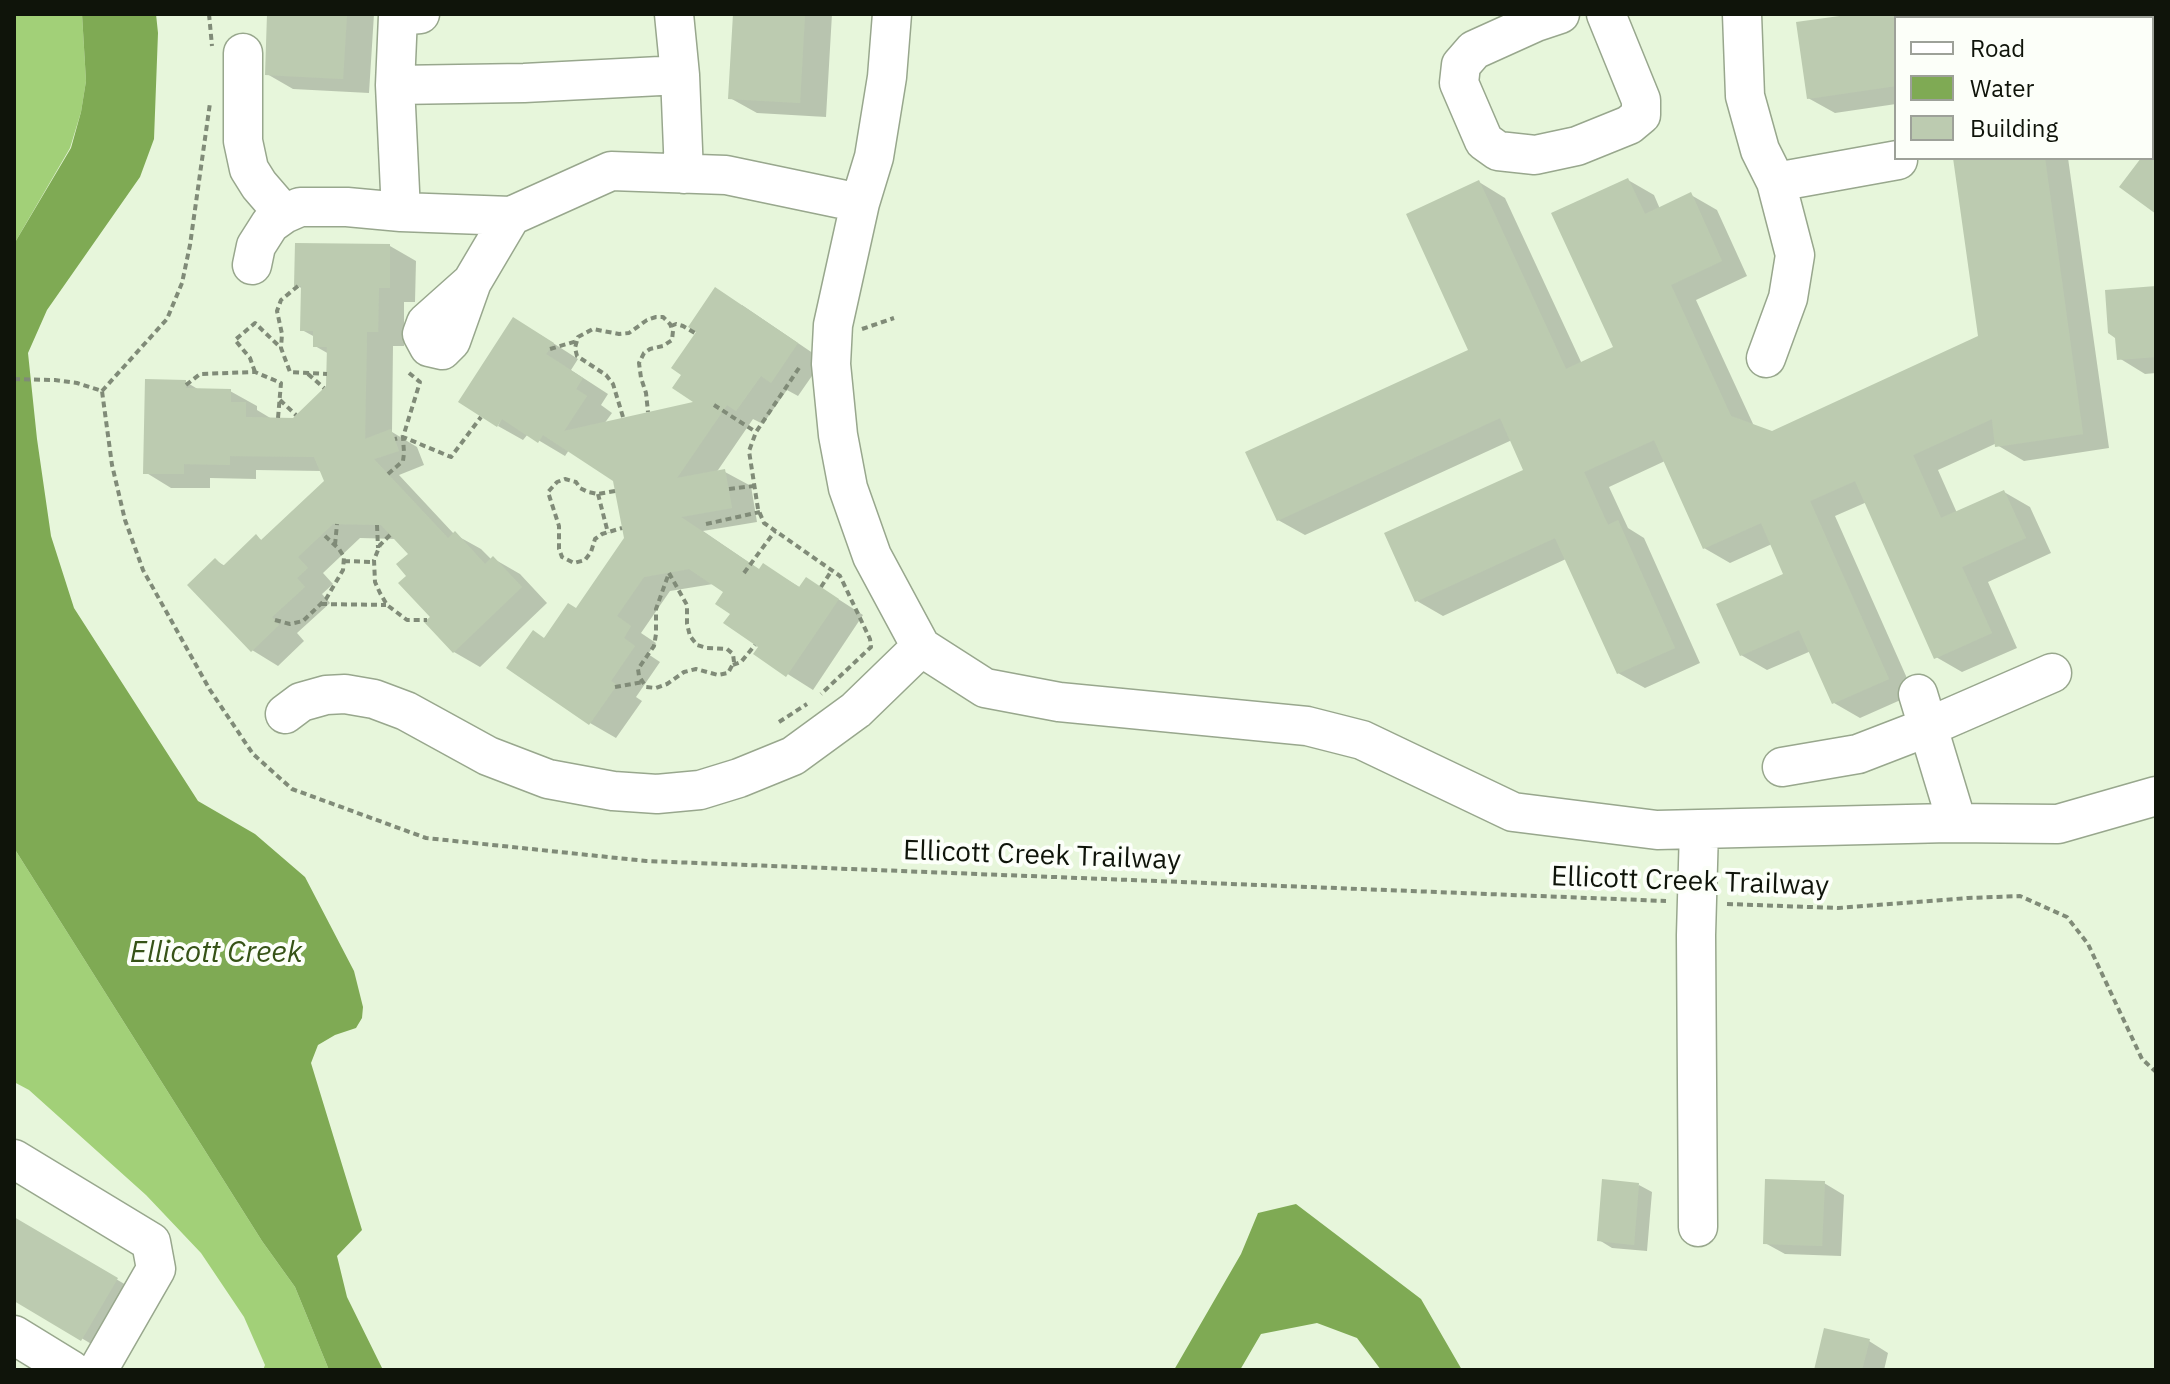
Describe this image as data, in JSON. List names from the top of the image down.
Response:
{
  "streets": {
    "path": ["Ellicott Creek Trailway"]
  },
  "water": ["Ellicott Creek"],
  "legend": ["Road", "Water", "Building"]
}
